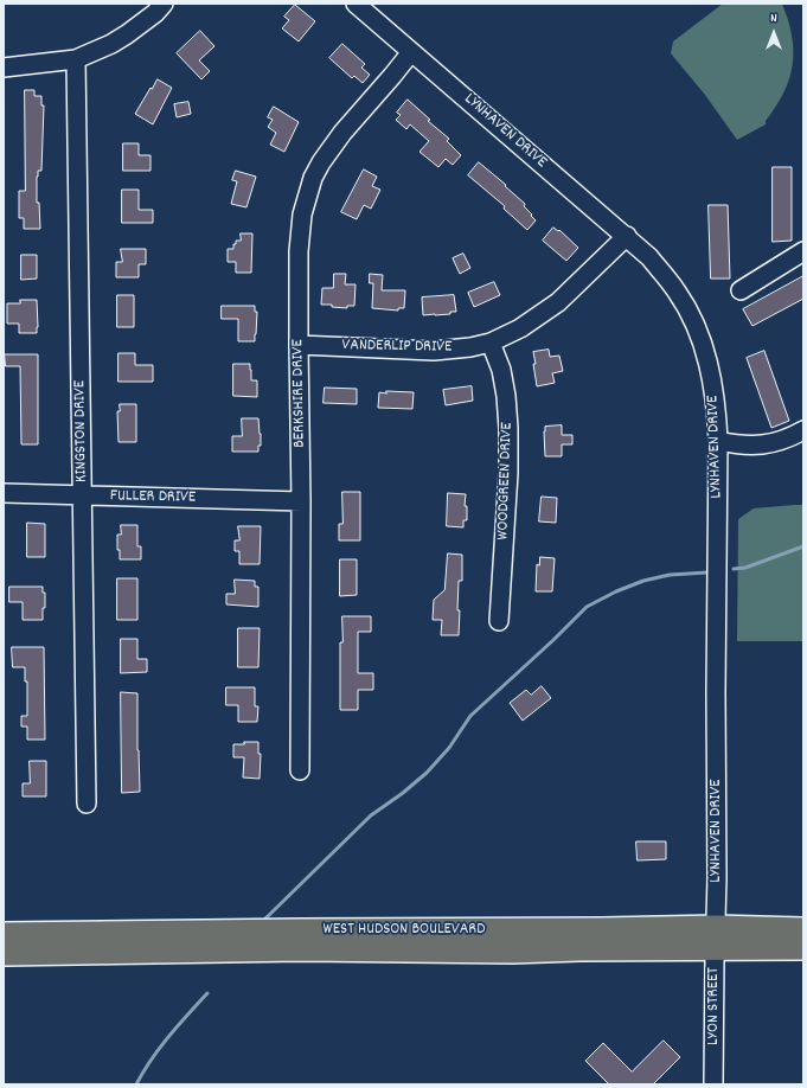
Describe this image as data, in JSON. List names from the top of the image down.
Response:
{
  "streets": {
    "main road": ["WEST HUDSON BOULEVARD"],
    "street": [
      "LYNHAVEN DRIVE",
      "VANDERLIP DRIVE",
      "BERKSHIRE DRIVE",
      "KINGSTON DRIVE",
      "WOODGREEN DRIVE",
      "FULLER DRIVE",
      "LYON STREET"
    ]
  },
  "crossings": [
    ["LYNHAVEN DRIVE", "VANDERLIP DRIVE"],
    ["LYNHAVEN DRIVE", "BERKSHIRE DRIVE"],
    ["LYNHAVEN DRIVE", "WEST HUDSON BOULEVARD"],
    ["LYNHAVEN DRIVE", "LYON STREET"],
    ["VANDERLIP DRIVE", "BERKSHIRE DRIVE"],
    ["VANDERLIP DRIVE", "WOODGREEN DRIVE"],
    ["BERKSHIRE DRIVE", "FULLER DRIVE"],
    ["KINGSTON DRIVE", "FULLER DRIVE"],
    ["WEST HUDSON BOULEVARD", "LYON STREET"]
  ],
  "north": "top"
}
